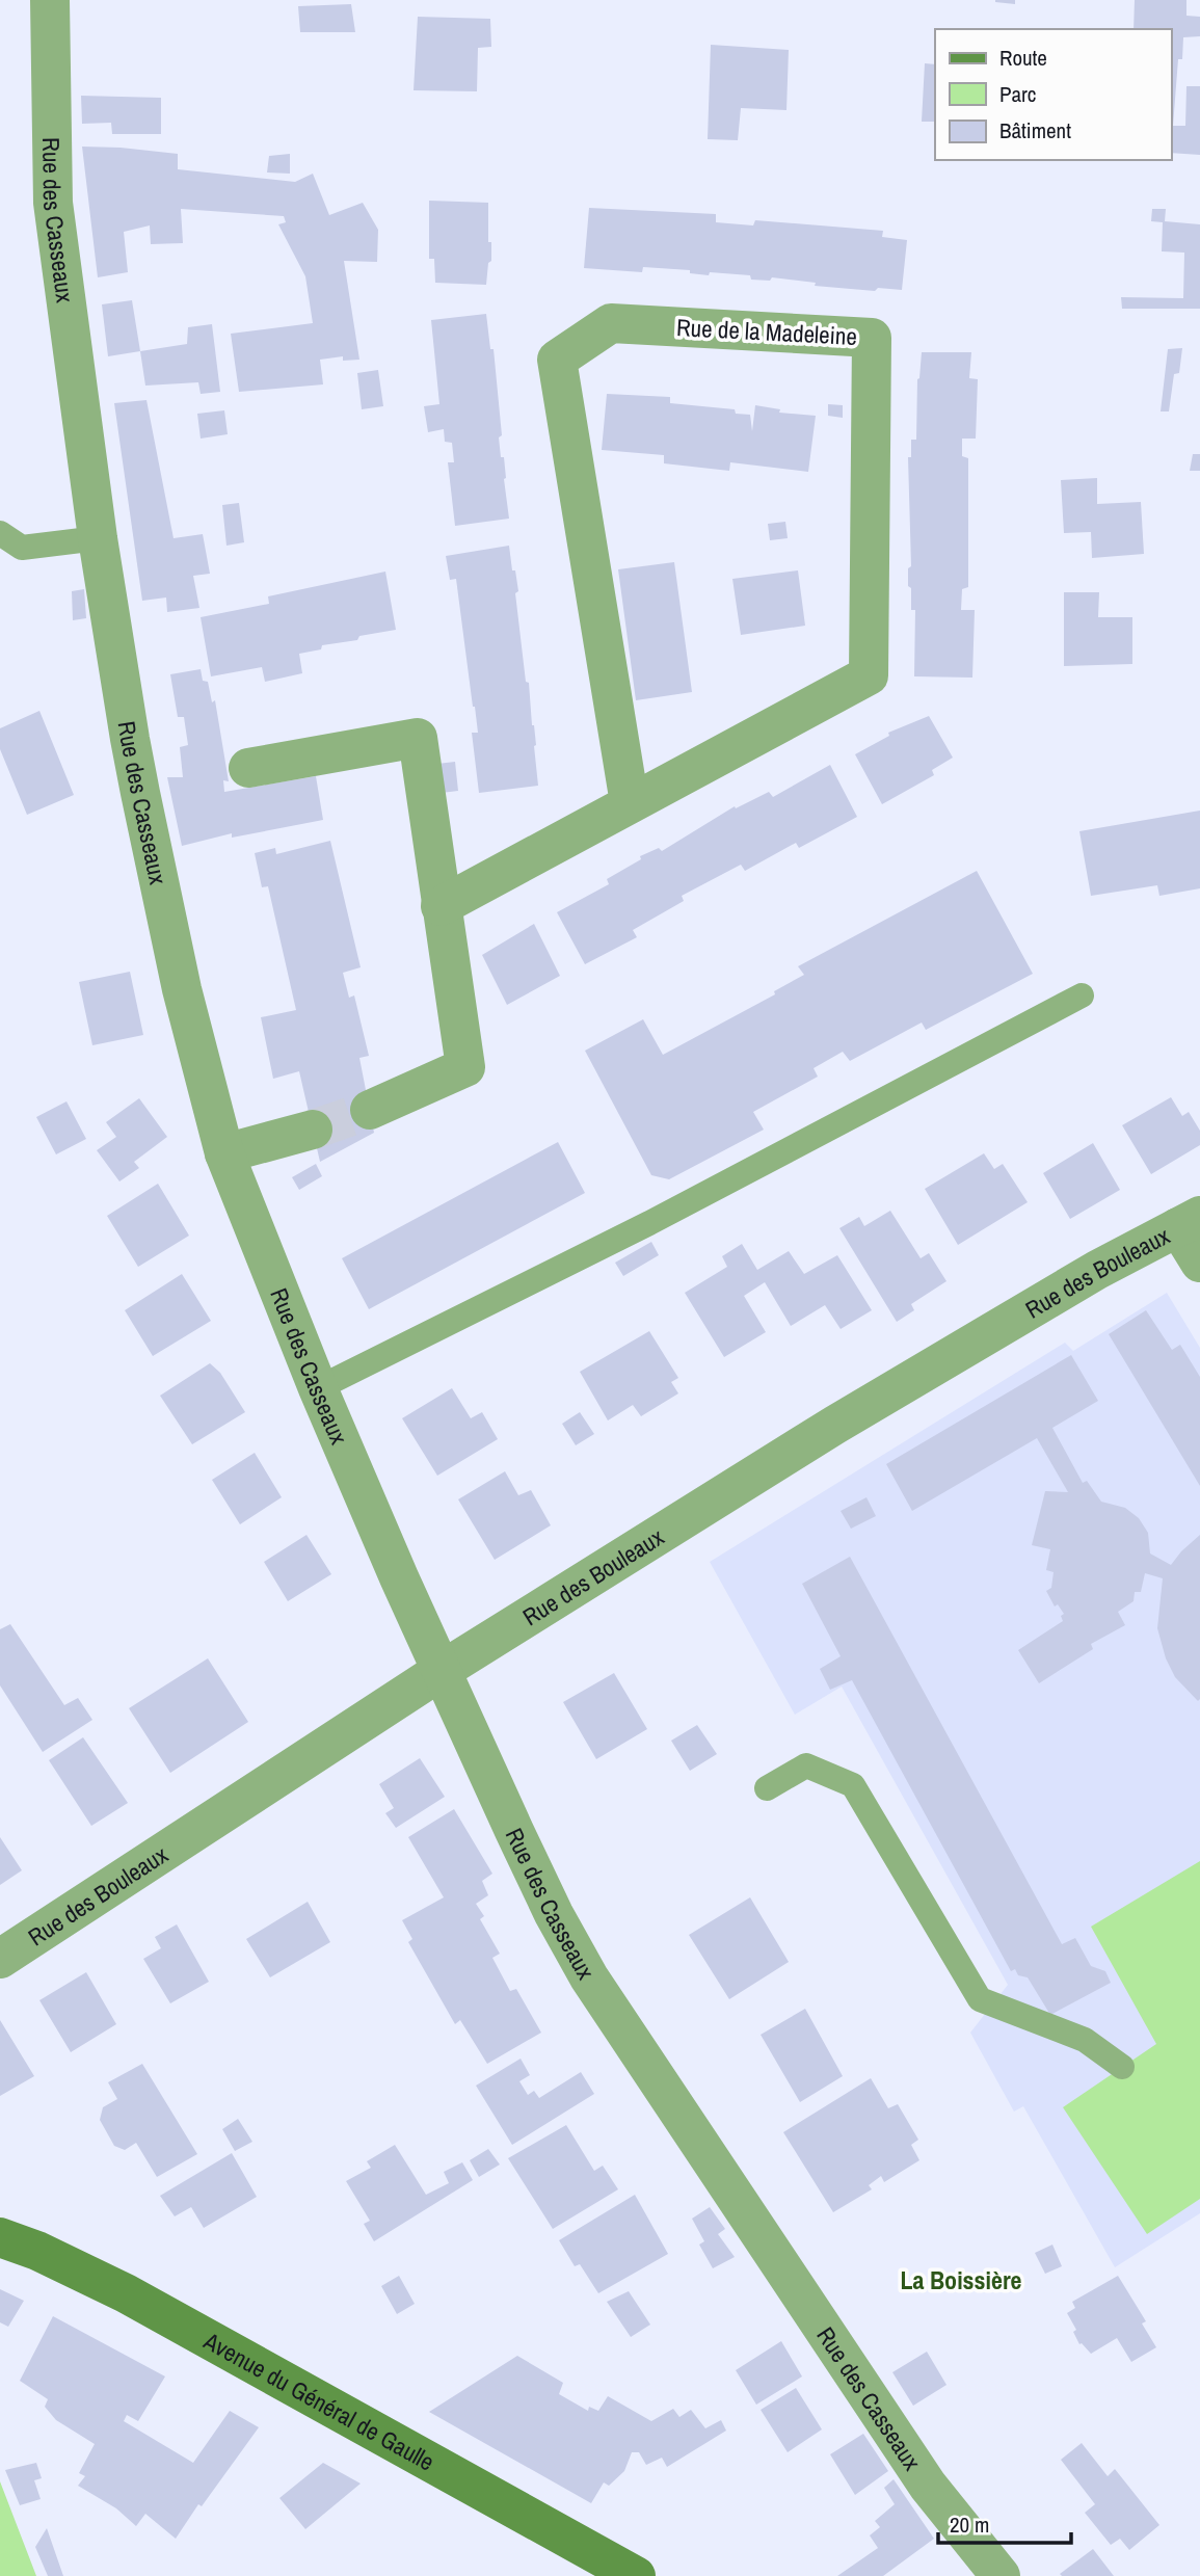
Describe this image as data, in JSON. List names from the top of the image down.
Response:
{
  "streets": {
    "main road": ["Avenue du Général de Gaulle"],
    "street": ["Rue des Casseaux", "Rue de la Madeleine", "Rue des Bouleaux"]
  },
  "crossings": [
    ["Rue des Casseaux", "Rue des Bouleaux"]
  ],
  "districts": ["La Boissière"],
  "legend": ["Route", "Parc", "Bâtiment"],
  "scale_bar": "20 m"
}
